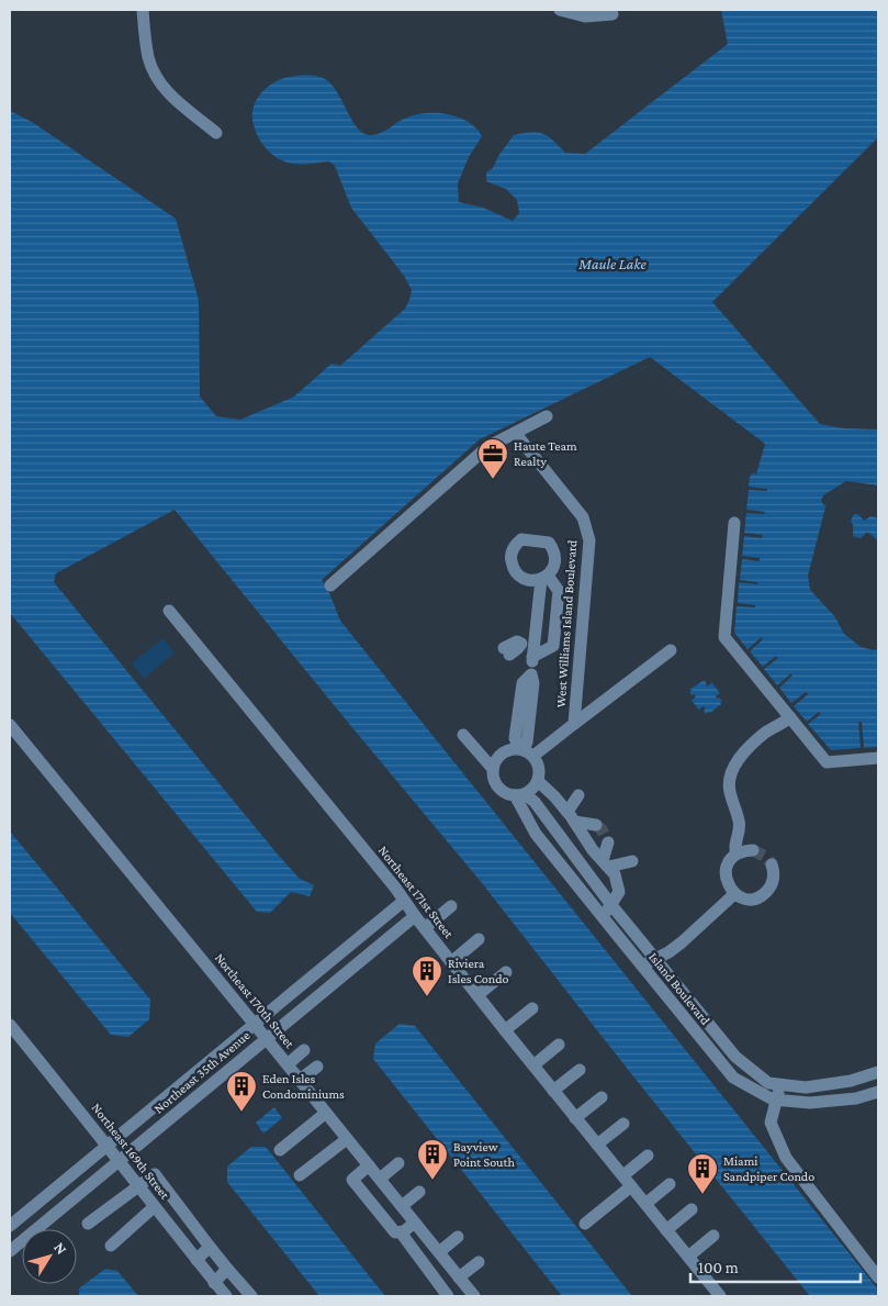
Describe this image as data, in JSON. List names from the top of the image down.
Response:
{
  "streets": {
    "street": [
      "West Williams Island Boulevard",
      "Northeast 171st Street",
      "Island Boulevard",
      "Northeast 170th Street",
      "Northeast 35th Avenue",
      "Northeast 169th Street"
    ]
  },
  "crossings": [
    ["West Williams Island Boulevard", "Island Boulevard"],
    ["Northeast 171st Street", "Northeast 35th Avenue"],
    ["Northeast 170th Street", "Northeast 35th Avenue"],
    ["Northeast 35th Avenue", "Northeast 169th Street"]
  ],
  "water": ["Maule Lake"],
  "places": {
    "office": ["Haute Team Realty"],
    "building": [
      "Riviera Isles Condo",
      "Eden Isles Condominiums",
      "Bayview Point South",
      "Miami Sandpiper Condo"
    ]
  },
  "scale_bar": "100 m",
  "north": "top right"
}
